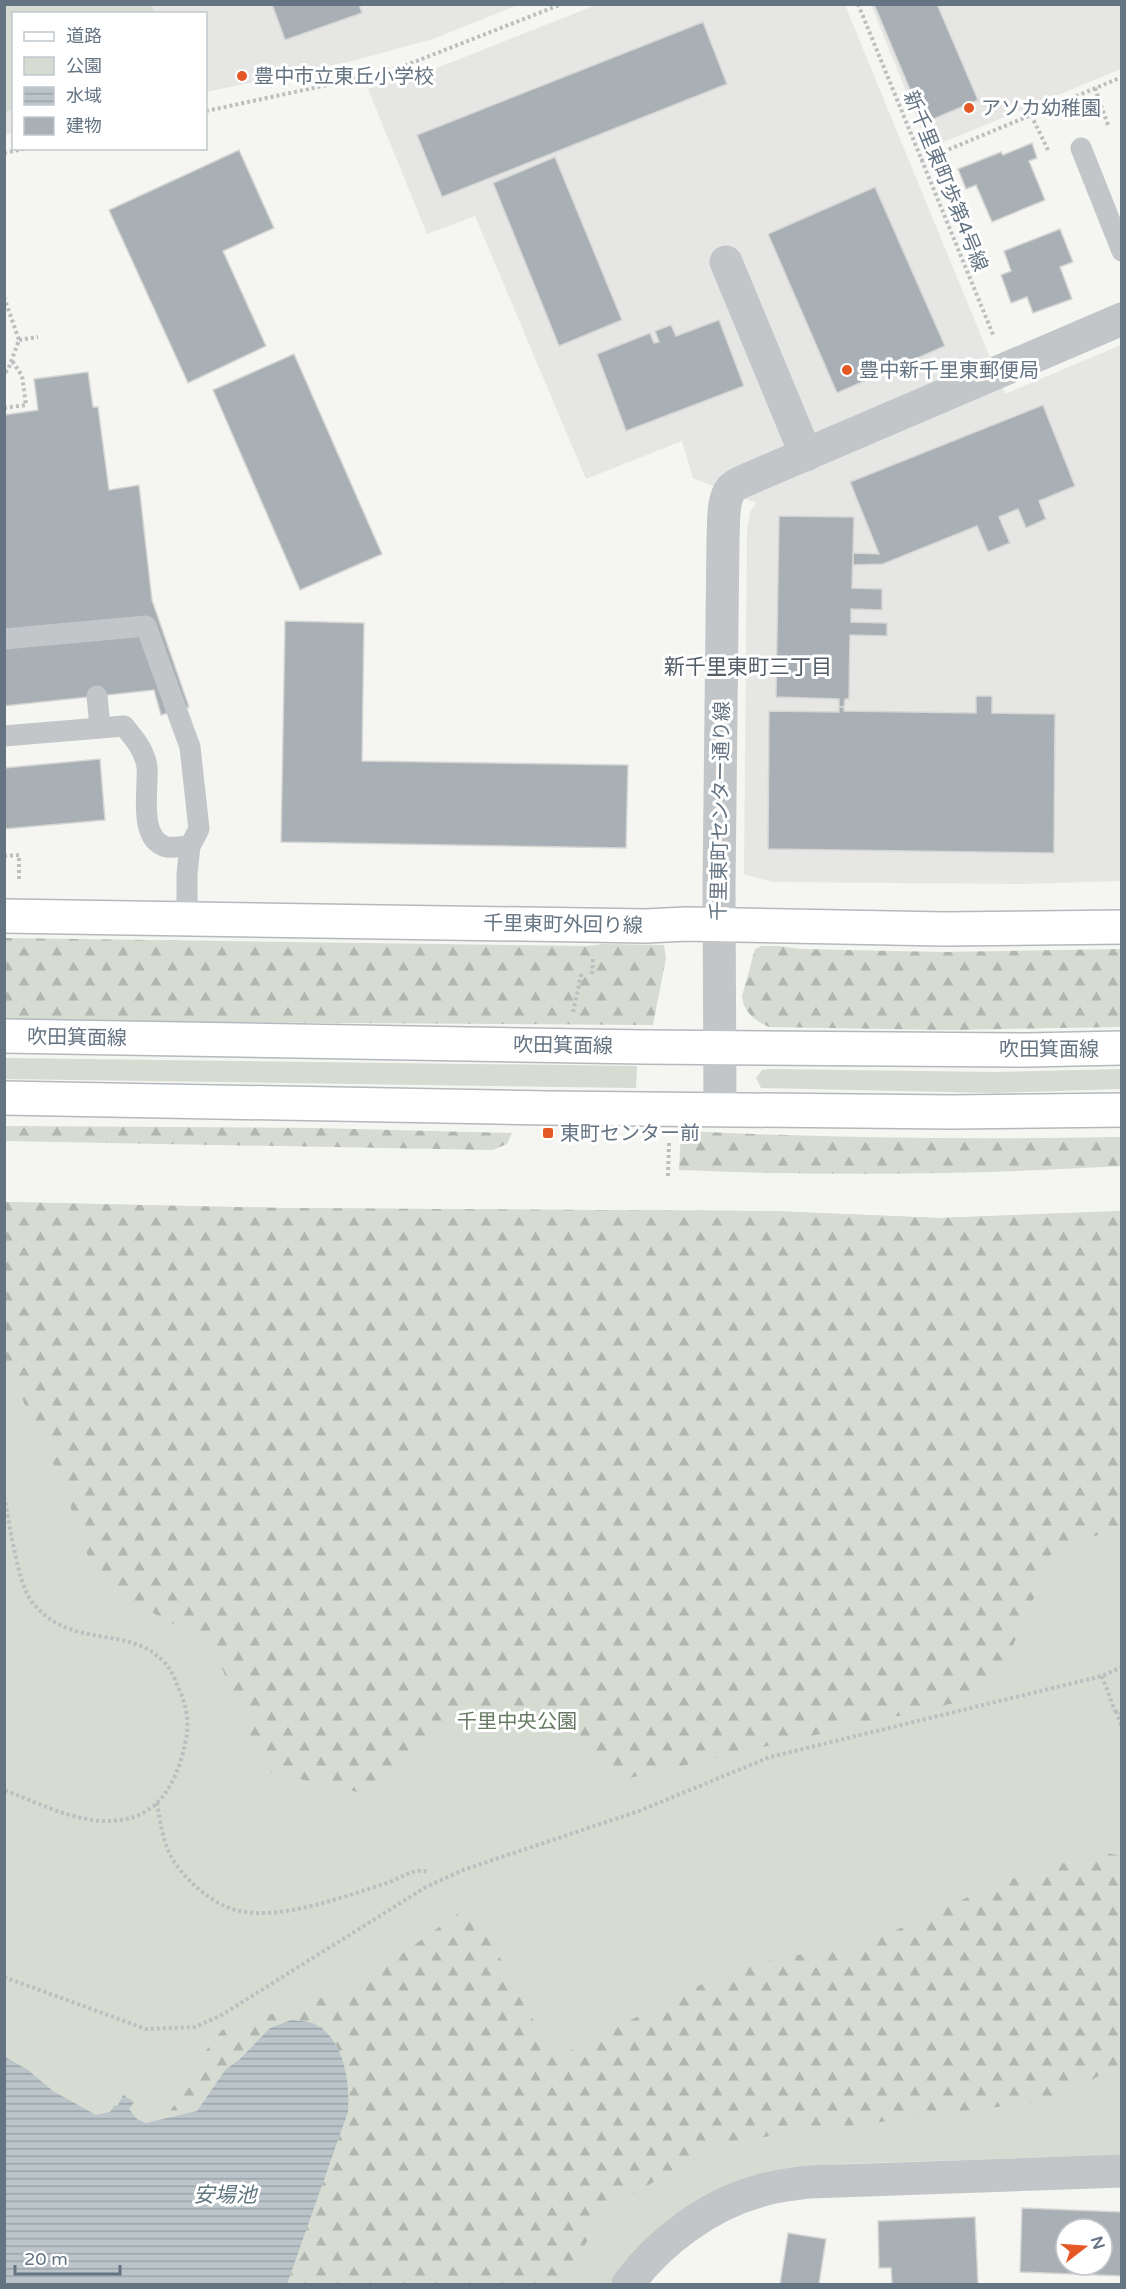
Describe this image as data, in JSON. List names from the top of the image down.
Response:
{
  "streets": {
    "main road": ["千里東町外回り線", "吹田箕面線"],
    "street": ["千里東町センター通り線"],
    "path": ["新千里東町歩第4号線"]
  },
  "crossings": [
    ["新千里東町歩第4号線", "千里東町センター通り線"],
    ["千里東町センター通り線", "千里東町外回り線"],
    ["千里東町センター通り線", "吹田箕面線"]
  ],
  "districts": ["新千里東町三丁目"],
  "water": ["安場池"],
  "parks": ["千里中央公園"],
  "places": {
    "other": ["豊中市立東丘小学校", "アソカ幼稚園", "豊中新千里東郵便局"],
    "transit": ["東町センター前"]
  },
  "legend": [
    "道路",
    "公園",
    "水域",
    "建物"
  ],
  "scale_bar": "20 m",
  "north": "right"
}
